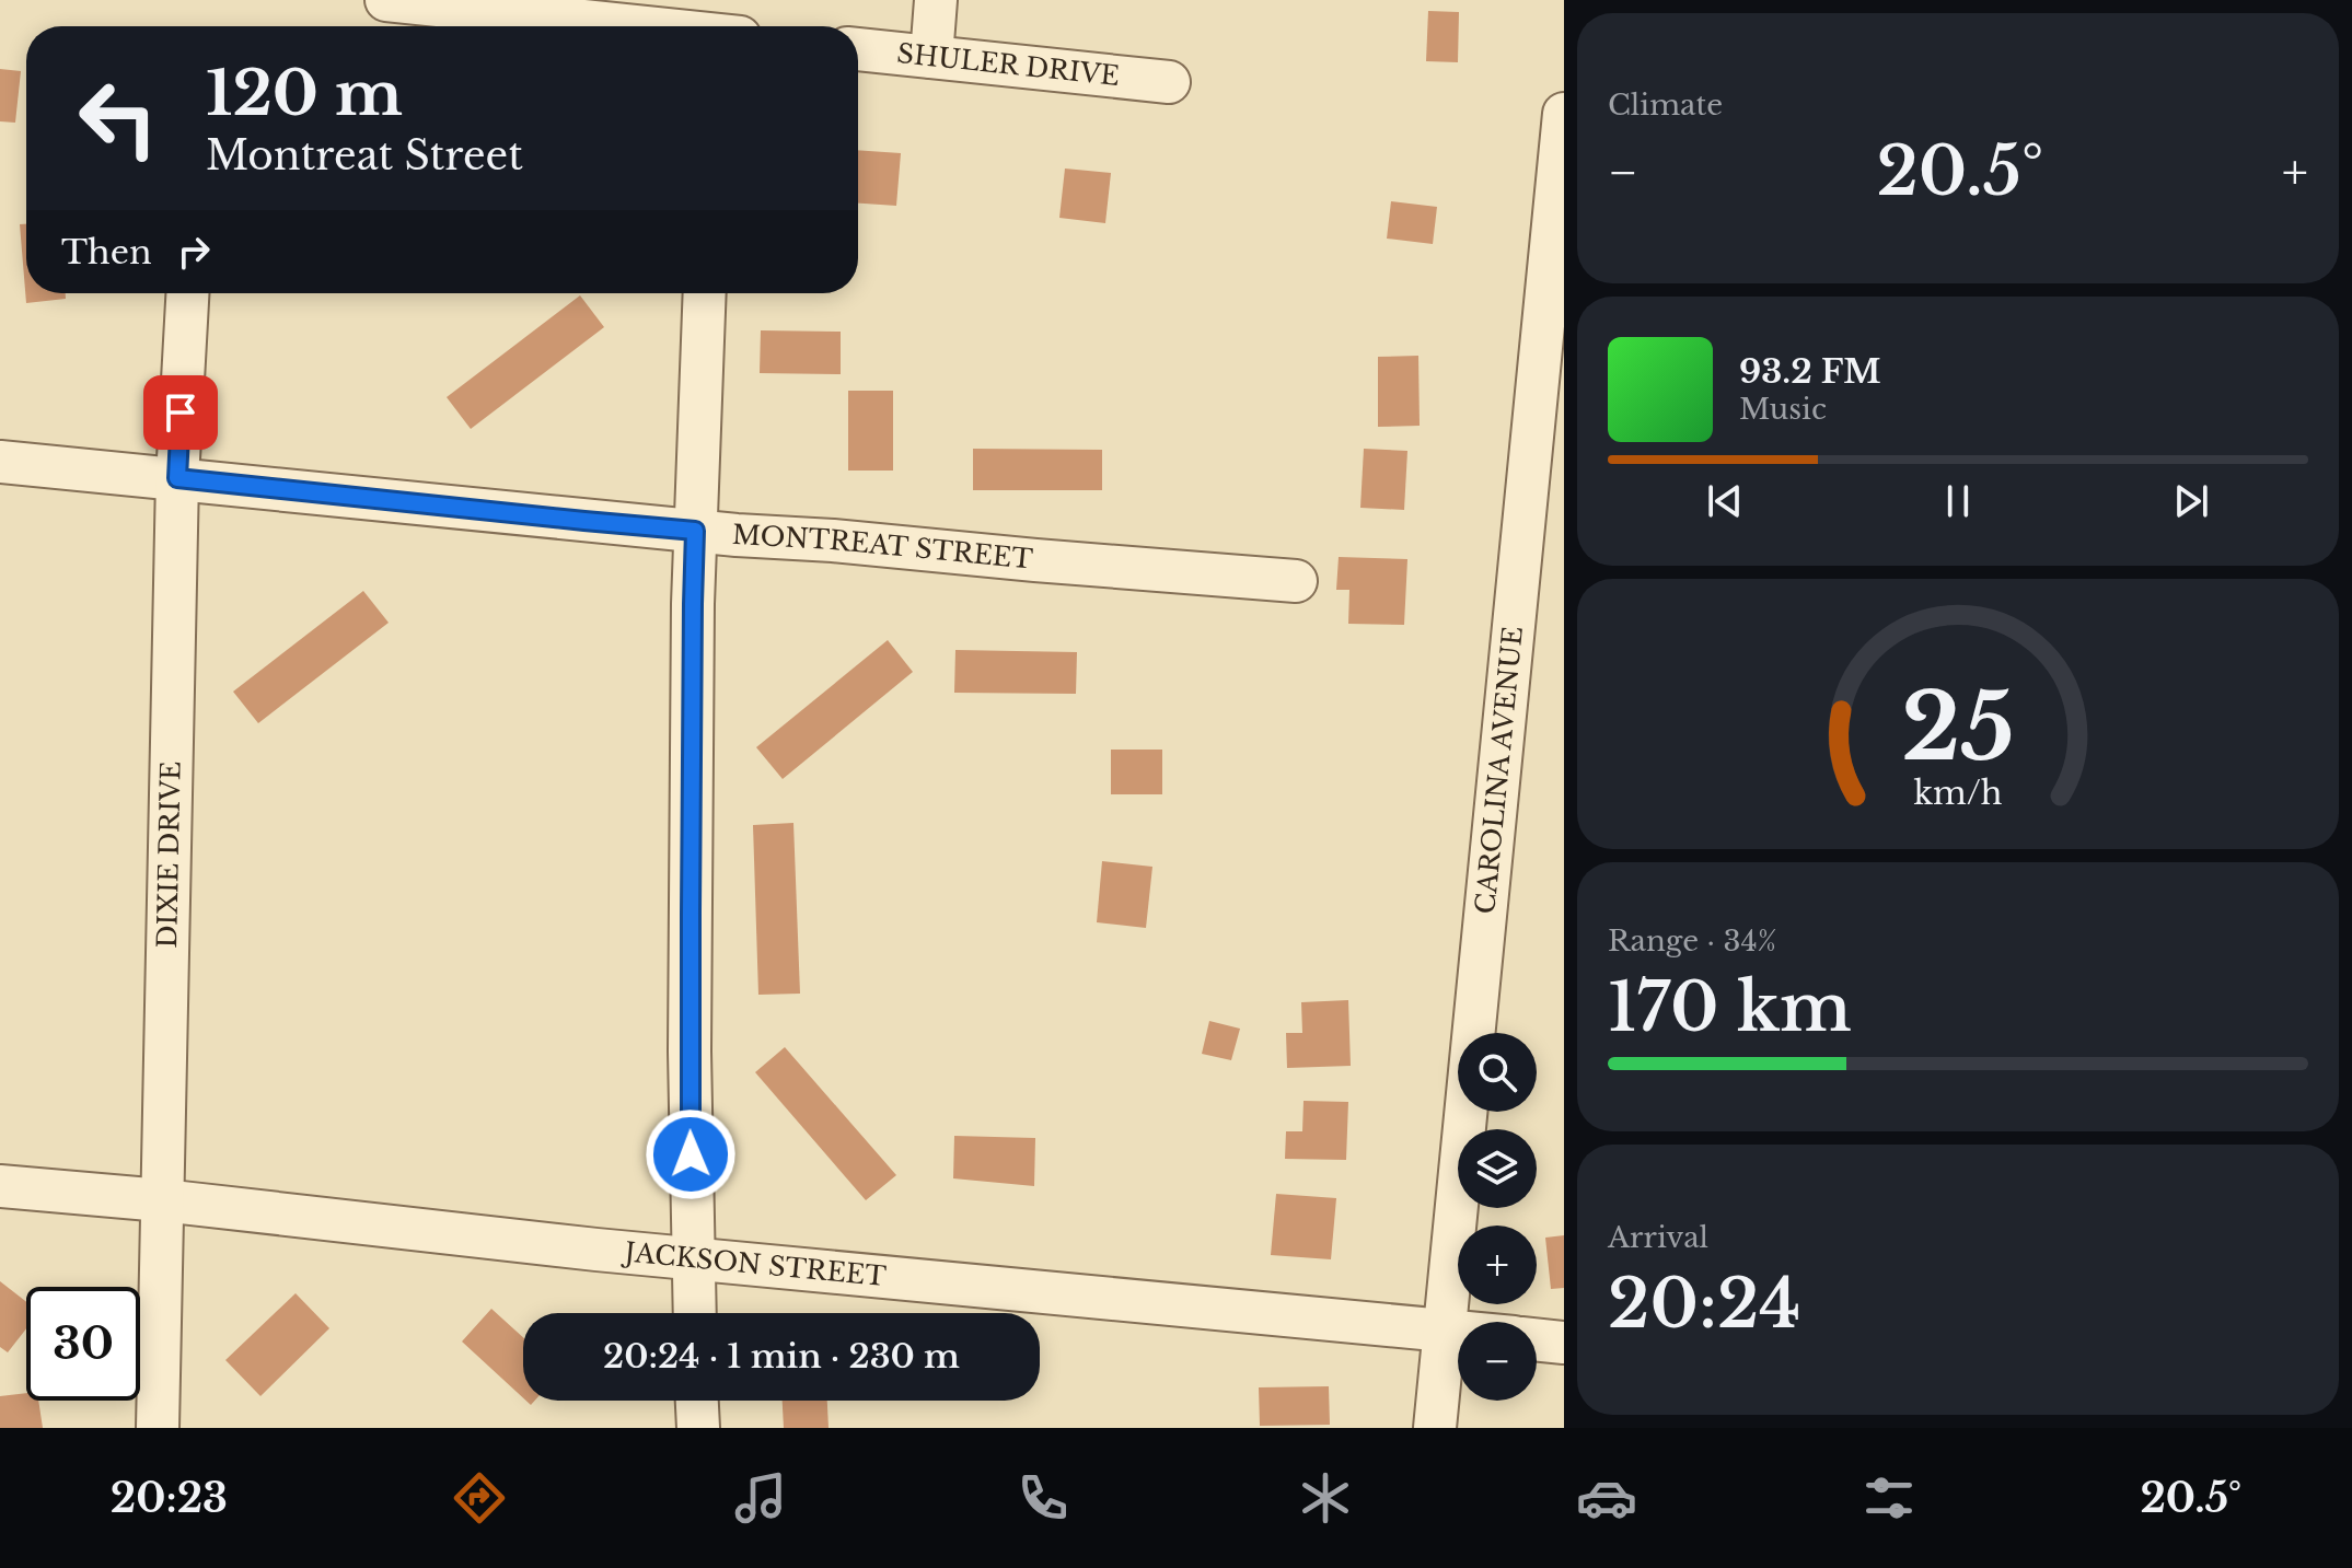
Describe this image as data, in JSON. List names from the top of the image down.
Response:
{
  "streets": {
    "street": [
      "SHULER DRIVE",
      "MONTREAT STREET",
      "CAROLINA AVENUE",
      "DIXIE DRIVE",
      "JACKSON STREET"
    ]
  },
  "crossings": [
    ["MONTREAT STREET", "DIXIE DRIVE"],
    ["CAROLINA AVENUE", "JACKSON STREET"],
    ["DIXIE DRIVE", "JACKSON STREET"]
  ],
  "page": {
    "tile": [
      "Climate",
      ["Range · 34%", "170 km"],
      ["Arrival", "20:24"]
    ],
    "turn": ["120 m", "Montreat Street"],
    "heat": ["−", "20.5°", "+"],
    "then": "Then",
    "song": ["93.2 FM", "Music"],
    "map_buttons": ["+", "−"],
    "limit": "30",
    "trip": "20:24 · 1 min · 230 m",
    "tabs": ["20:23", "20.5°"],
    "gauge": ["25", "km/h"]
  }
}
